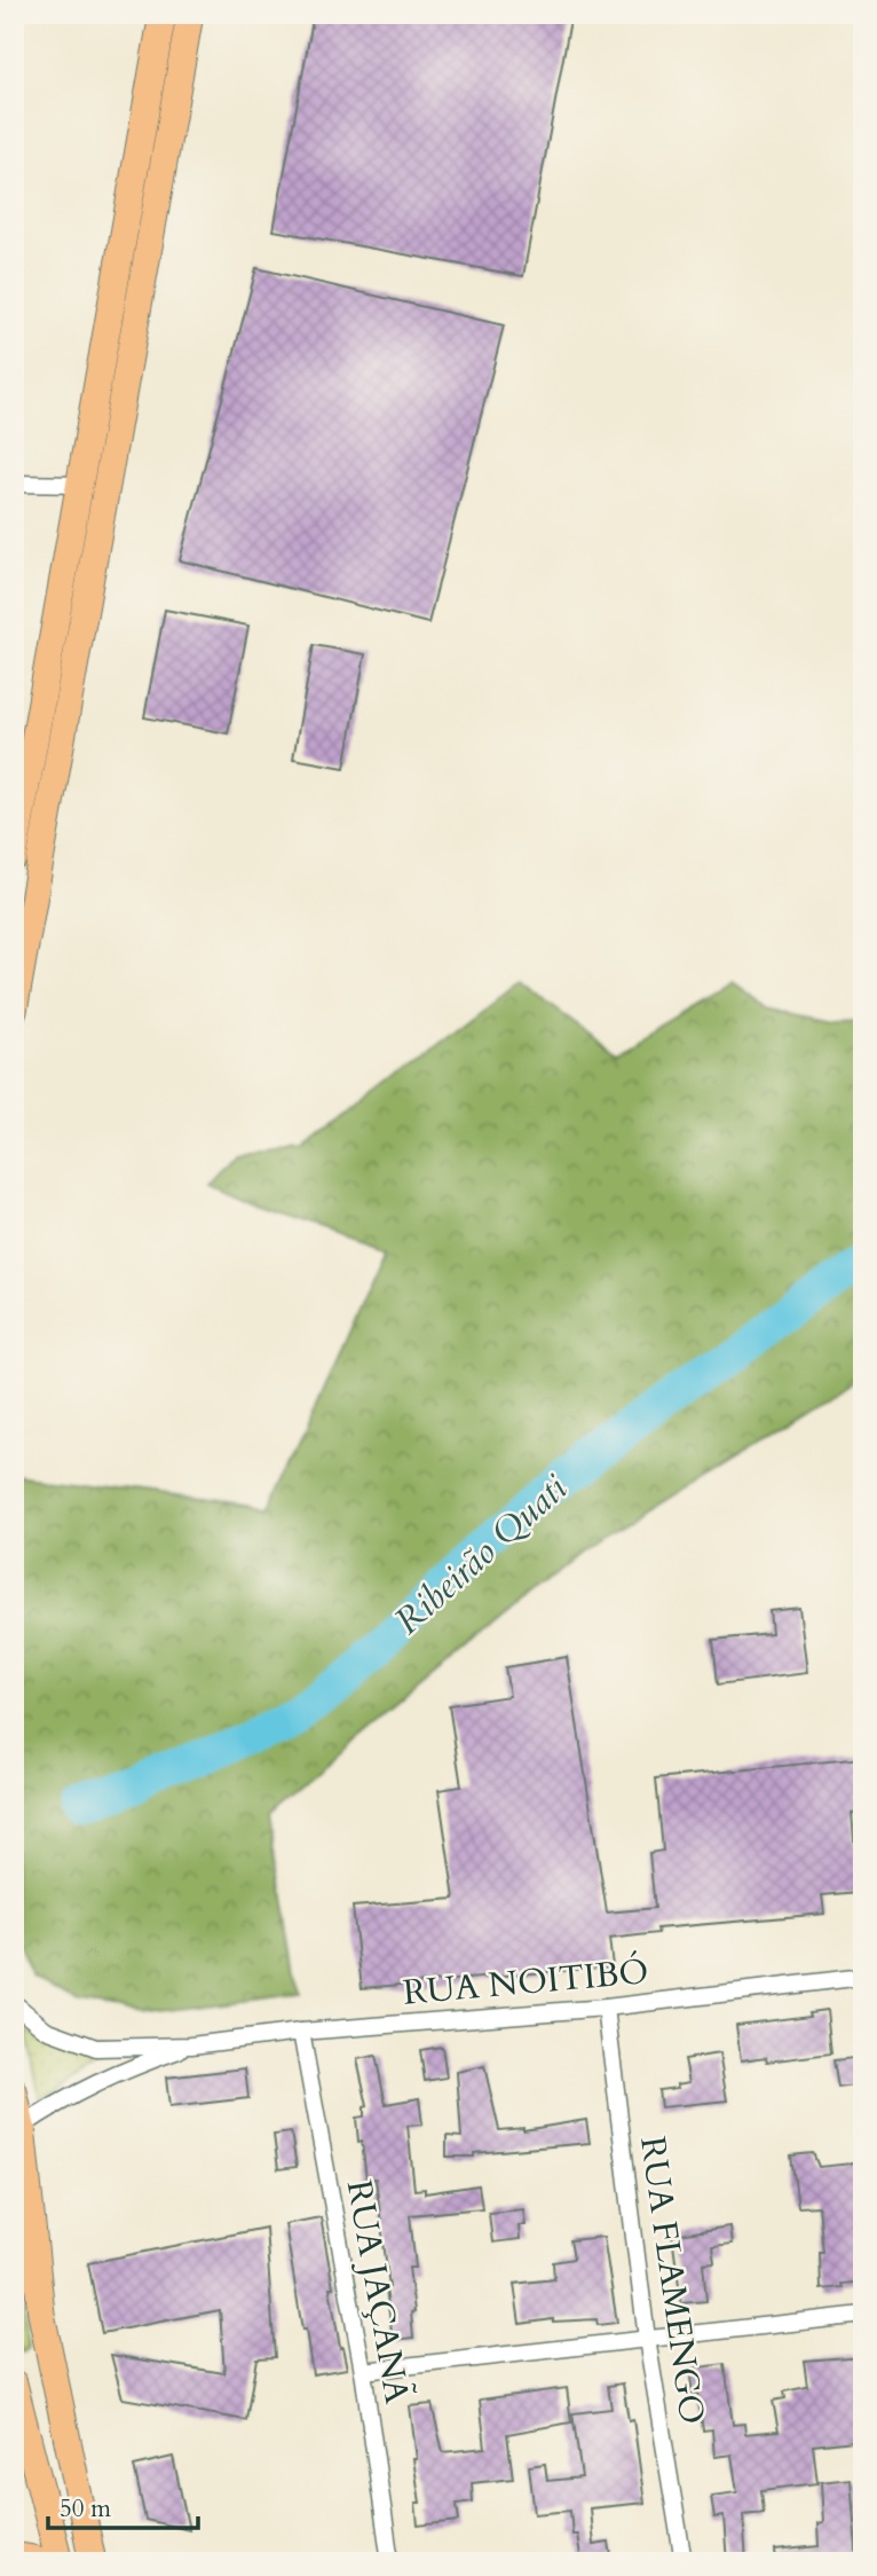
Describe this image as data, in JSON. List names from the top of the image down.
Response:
{
  "streets": {
    "street": ["RUA NOITIBÓ", "RUA FLAMENGO", "RUA JAÇANÃ"]
  },
  "crossings": [
    ["RUA NOITIBÓ", "RUA FLAMENGO"],
    ["RUA NOITIBÓ", "RUA JAÇANÃ"]
  ],
  "water": ["Ribeirão Quati"],
  "scale_bar": "50 m"
}
